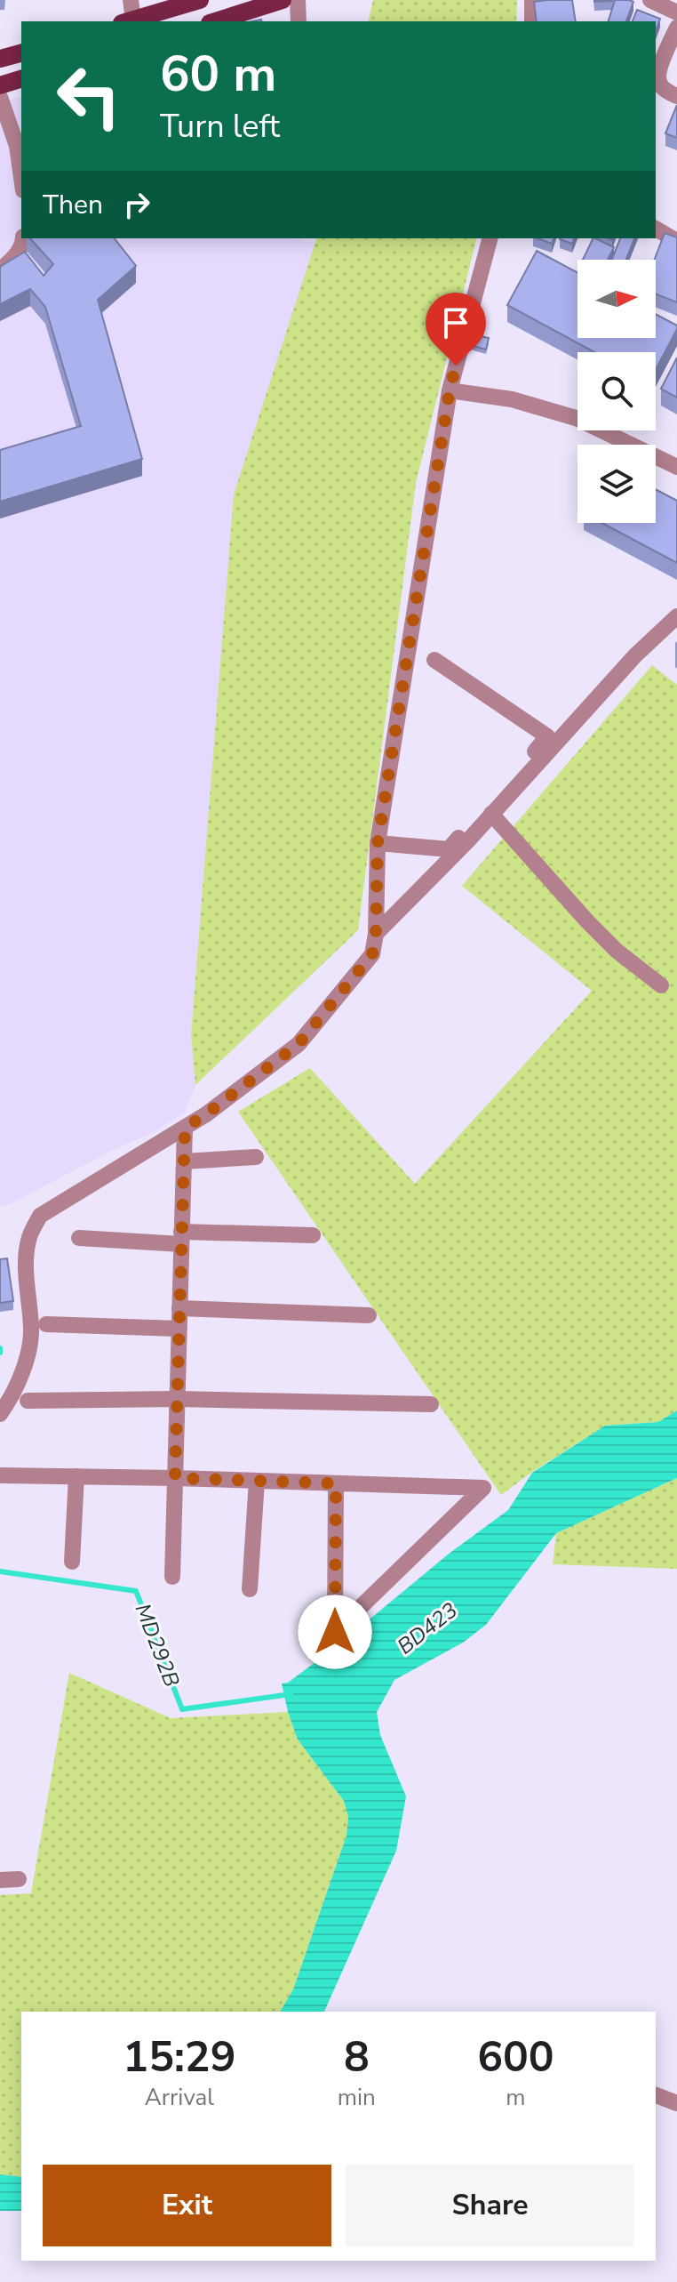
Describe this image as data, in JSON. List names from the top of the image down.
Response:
{
  "water": ["BD423", "MD292B"],
  "north": "right",
  "page": {
    "turn": ["60 m", "Turn left"],
    "then": "Then",
    "eta": [
      "15:29",
      "Arrival",
      "8",
      "min",
      "600",
      "m"
    ],
    "buttons": ["Exit", "Share"]
  }
}
